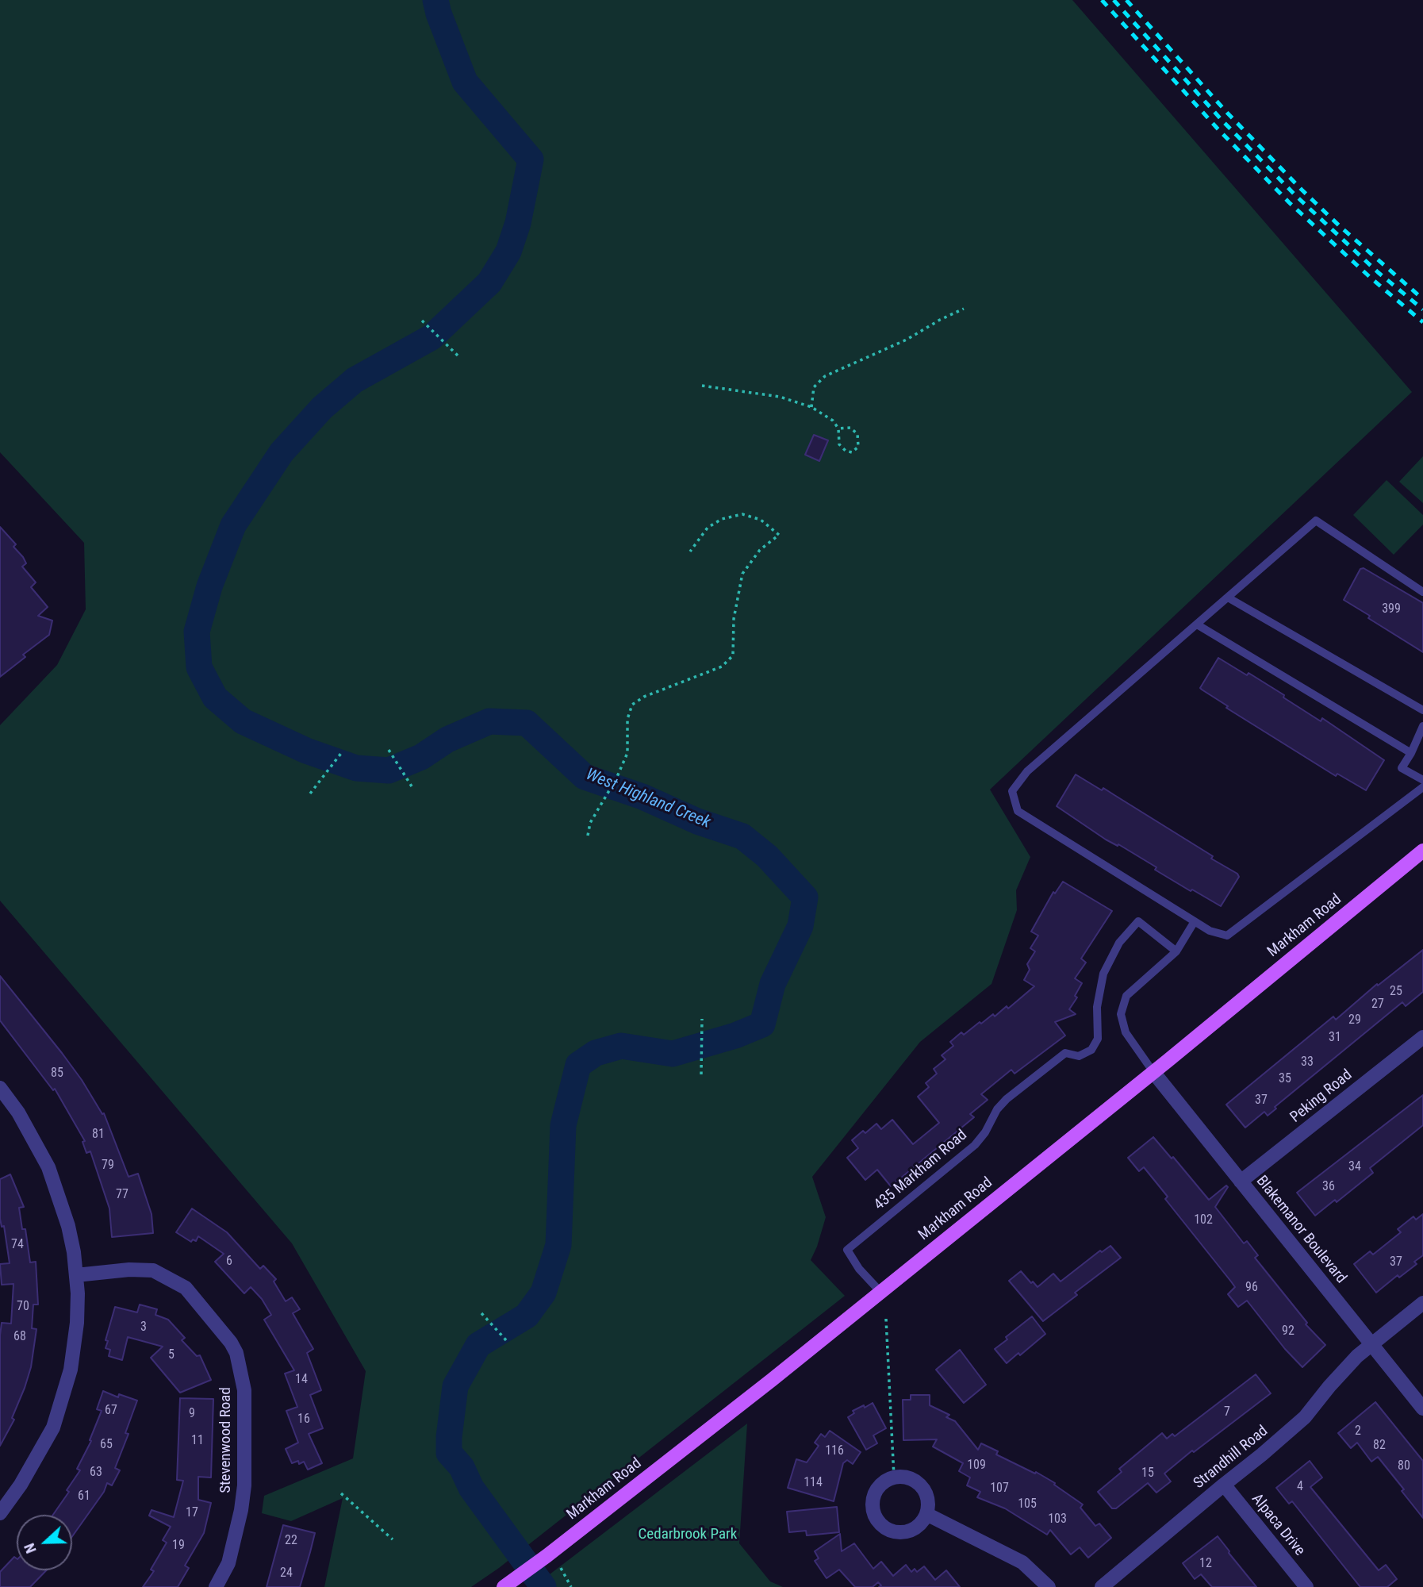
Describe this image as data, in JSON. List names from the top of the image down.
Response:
{
  "streets": {
    "main road": ["Markham Road"],
    "street": [
      "Peking Road",
      "Blakemanor Boulevard",
      "Stevenwood Road",
      "Strandhill Road",
      "Alpaca Drive"
    ],
    "lane": ["435 Markham Road"]
  },
  "crossings": [
    ["Markham Road", "435 Markham Road"],
    ["Markham Road", "Blakemanor Boulevard"],
    ["Peking Road", "Blakemanor Boulevard"],
    ["Blakemanor Boulevard", "Strandhill Road"],
    ["Strandhill Road", "Alpaca Drive"]
  ],
  "water": ["West Highland Creek"],
  "parks": ["Cedarbrook Park"],
  "house_numbers": [
    "399",
    "25",
    "27",
    "29",
    "31",
    "33",
    "85",
    "35",
    "37",
    "81",
    "79",
    "34",
    "36",
    "77",
    "102",
    "74",
    "6",
    "37",
    "96",
    "70",
    "3",
    "92",
    "68",
    "5",
    "14",
    "67",
    "7",
    "9",
    "16",
    "2",
    "11",
    "65",
    "82",
    "116",
    "109",
    "80",
    "63",
    "15",
    "114",
    "4",
    "107",
    "61",
    "105",
    "17",
    "103",
    "22",
    "19",
    "12",
    "24"
  ],
  "north": "left"
}
